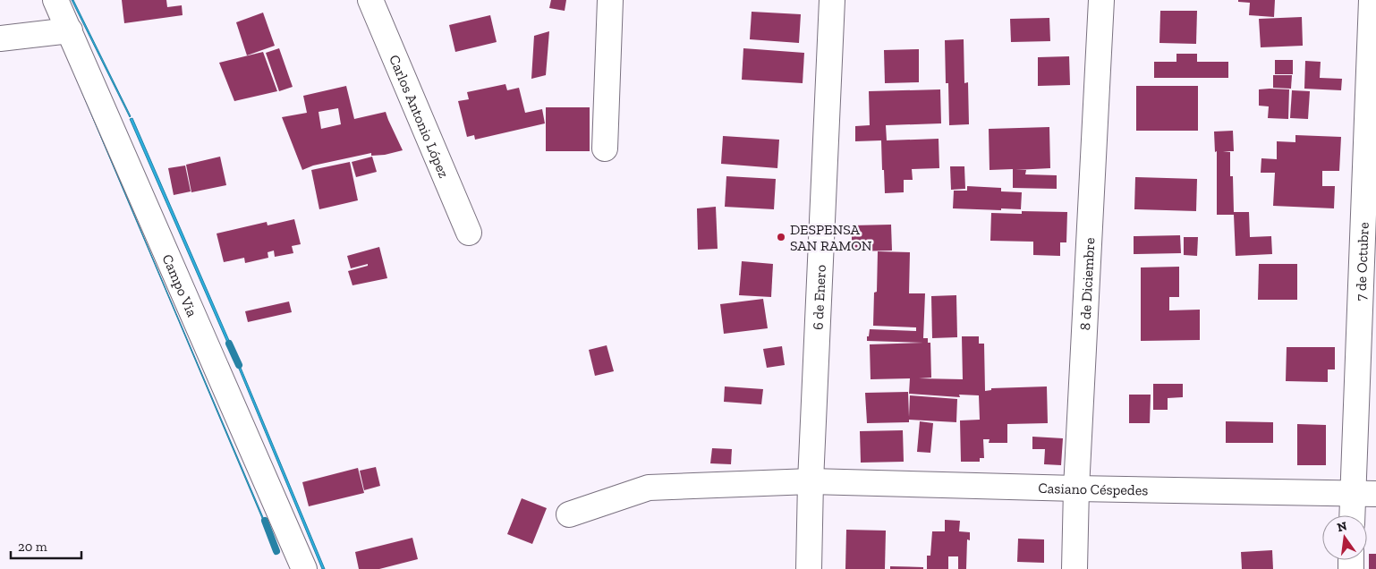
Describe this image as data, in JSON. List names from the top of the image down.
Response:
{
  "streets": {
    "street": [
      "Carlos Antonio López",
      "7 de Octubre",
      "Campo Via",
      "8 de Diciembre",
      "6 de Enero",
      "Casiano Céspedes"
    ]
  },
  "crossings": [
    ["7 de Octubre", "Casiano Céspedes"],
    ["8 de Diciembre", "Casiano Céspedes"],
    ["6 de Enero", "Casiano Céspedes"]
  ],
  "places": ["DESPENSA SAN RAMON"],
  "scale_bar": "20 m",
  "north": "top"
}
